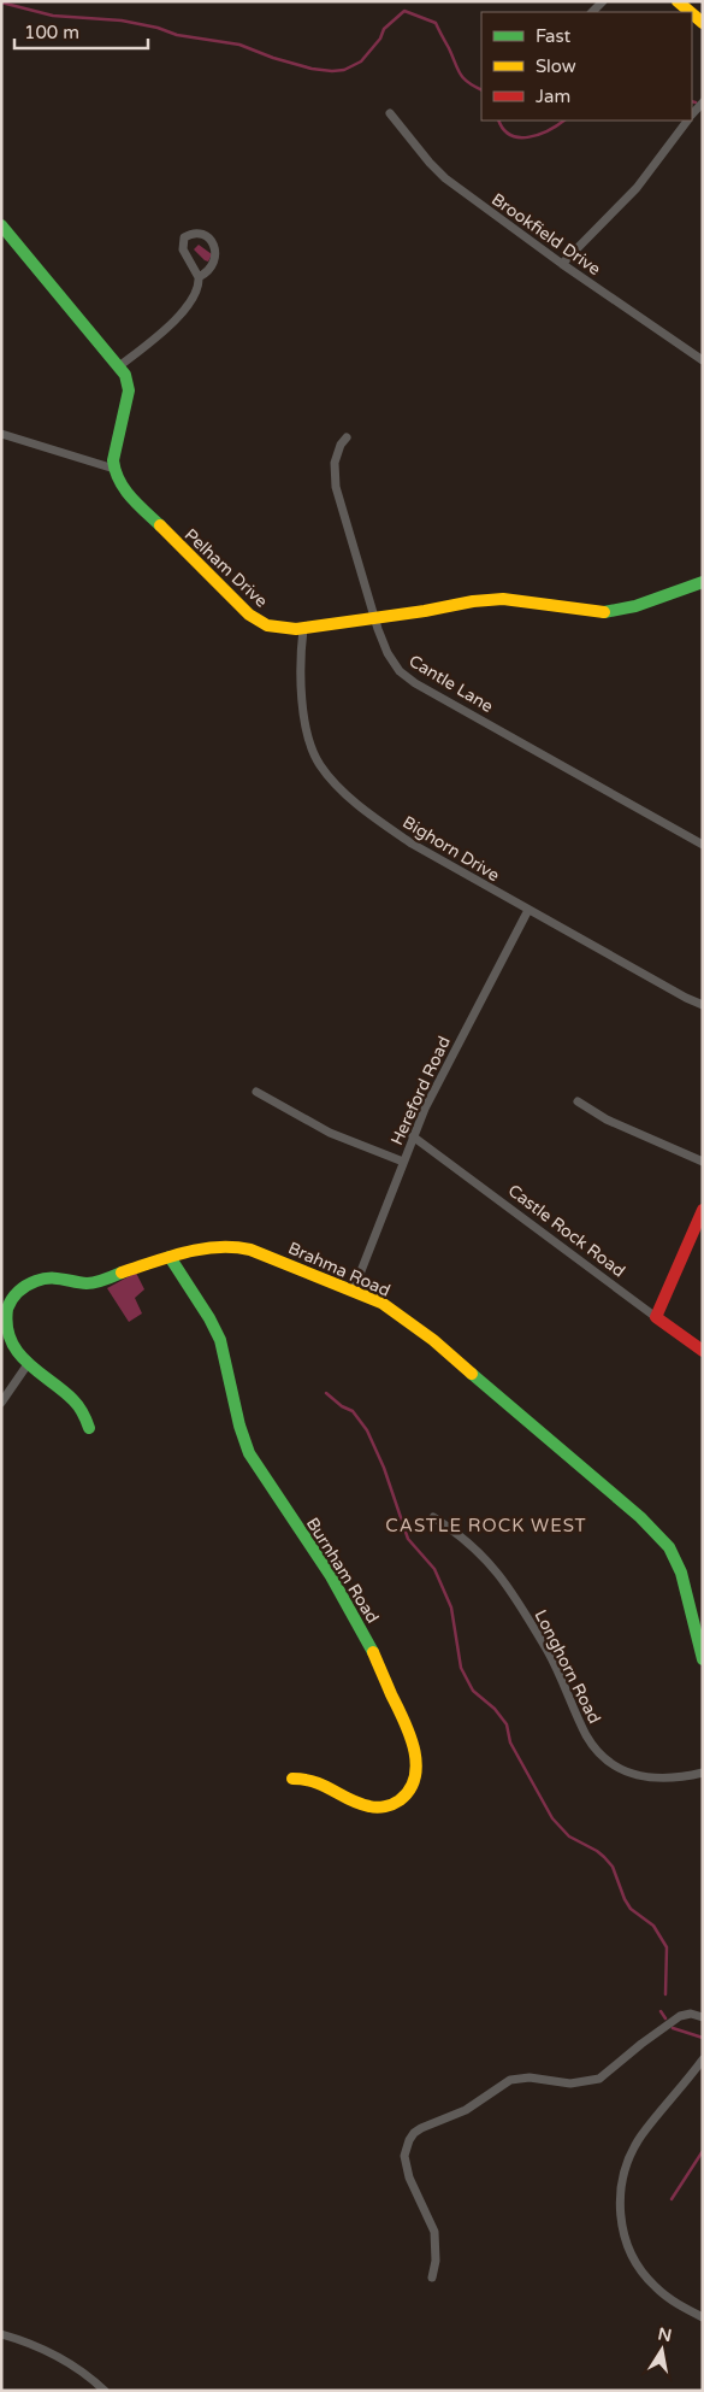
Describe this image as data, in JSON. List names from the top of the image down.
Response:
{
  "streets": {
    "street": [
      "Brookfield Drive",
      "Pelham Drive",
      "Cantle Lane",
      "Bighorn Drive",
      "Hereford Road",
      "Castle Rock Road",
      "Brahma Road",
      "Burnham Road",
      "Longhorn Road"
    ]
  },
  "crossings": [
    ["Pelham Drive", "Cantle Lane"],
    ["Pelham Drive", "Bighorn Drive"],
    ["Bighorn Drive", "Hereford Road"],
    ["Hereford Road", "Castle Rock Road"],
    ["Hereford Road", "Brahma Road"],
    ["Brahma Road", "Burnham Road"]
  ],
  "districts": ["CASTLE ROCK WEST"],
  "legend": ["Fast", "Slow", "Jam"],
  "scale_bar": "100 m",
  "north": "top"
}
